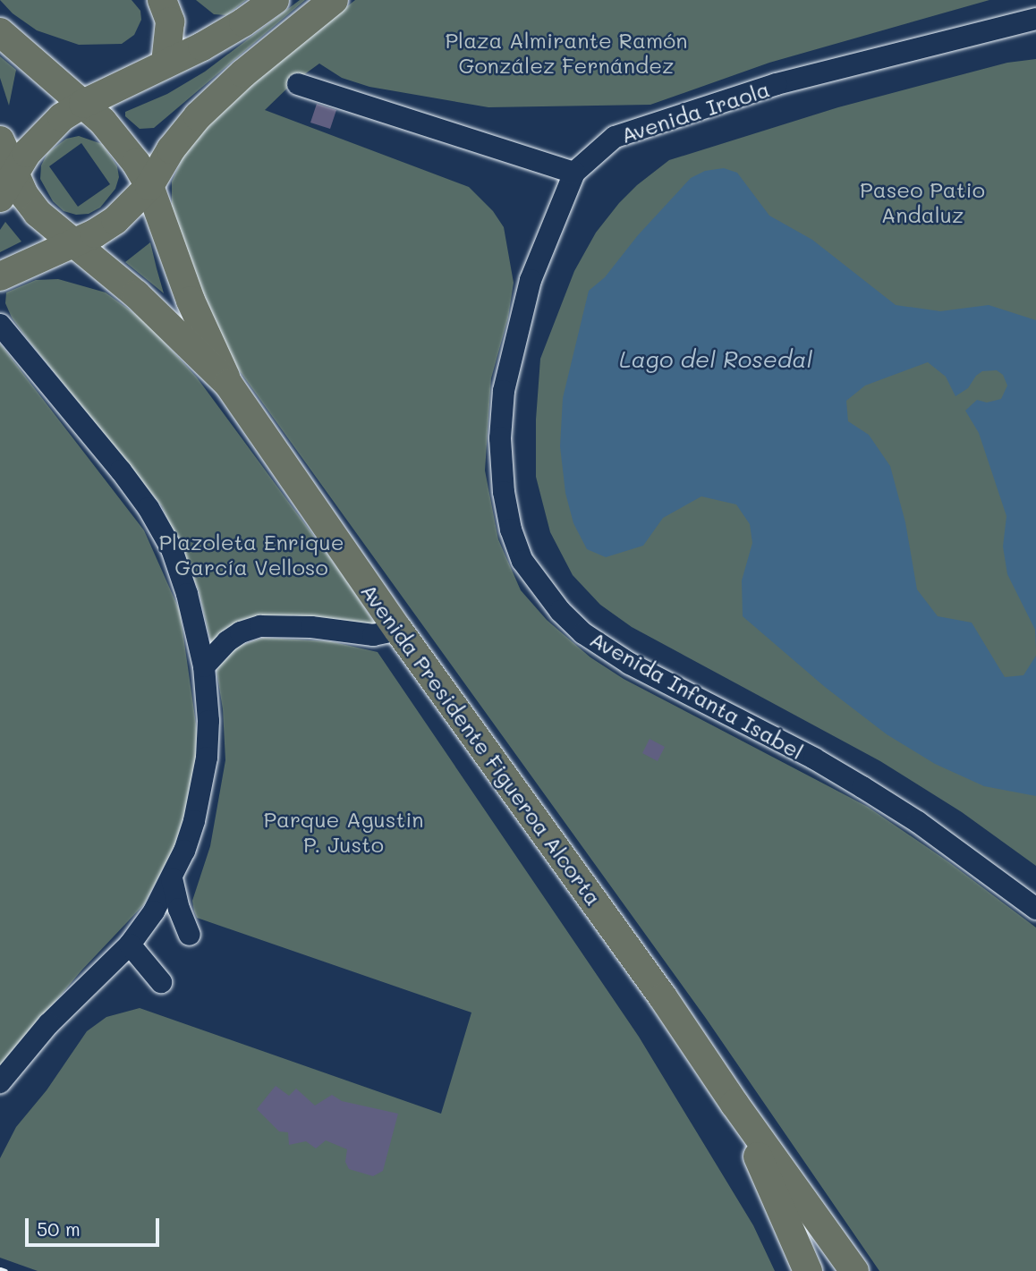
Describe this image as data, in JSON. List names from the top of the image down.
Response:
{
  "streets": {
    "main road": ["Avenida Presidente Figueroa Alcorta"],
    "street": ["Avenida Iraola", "Avenida Infanta Isabel"]
  },
  "crossings": [
    ["Avenida Iraola", "Avenida Infanta Isabel"]
  ],
  "water": ["Lago del Rosedal"],
  "parks": [
    "Plaza Almirante Ramón González Fernández",
    "Paseo Patio Andaluz",
    "Plazoleta Enrique García Velloso",
    "Parque Agustin P. Justo"
  ],
  "scale_bar": "50 m"
}
